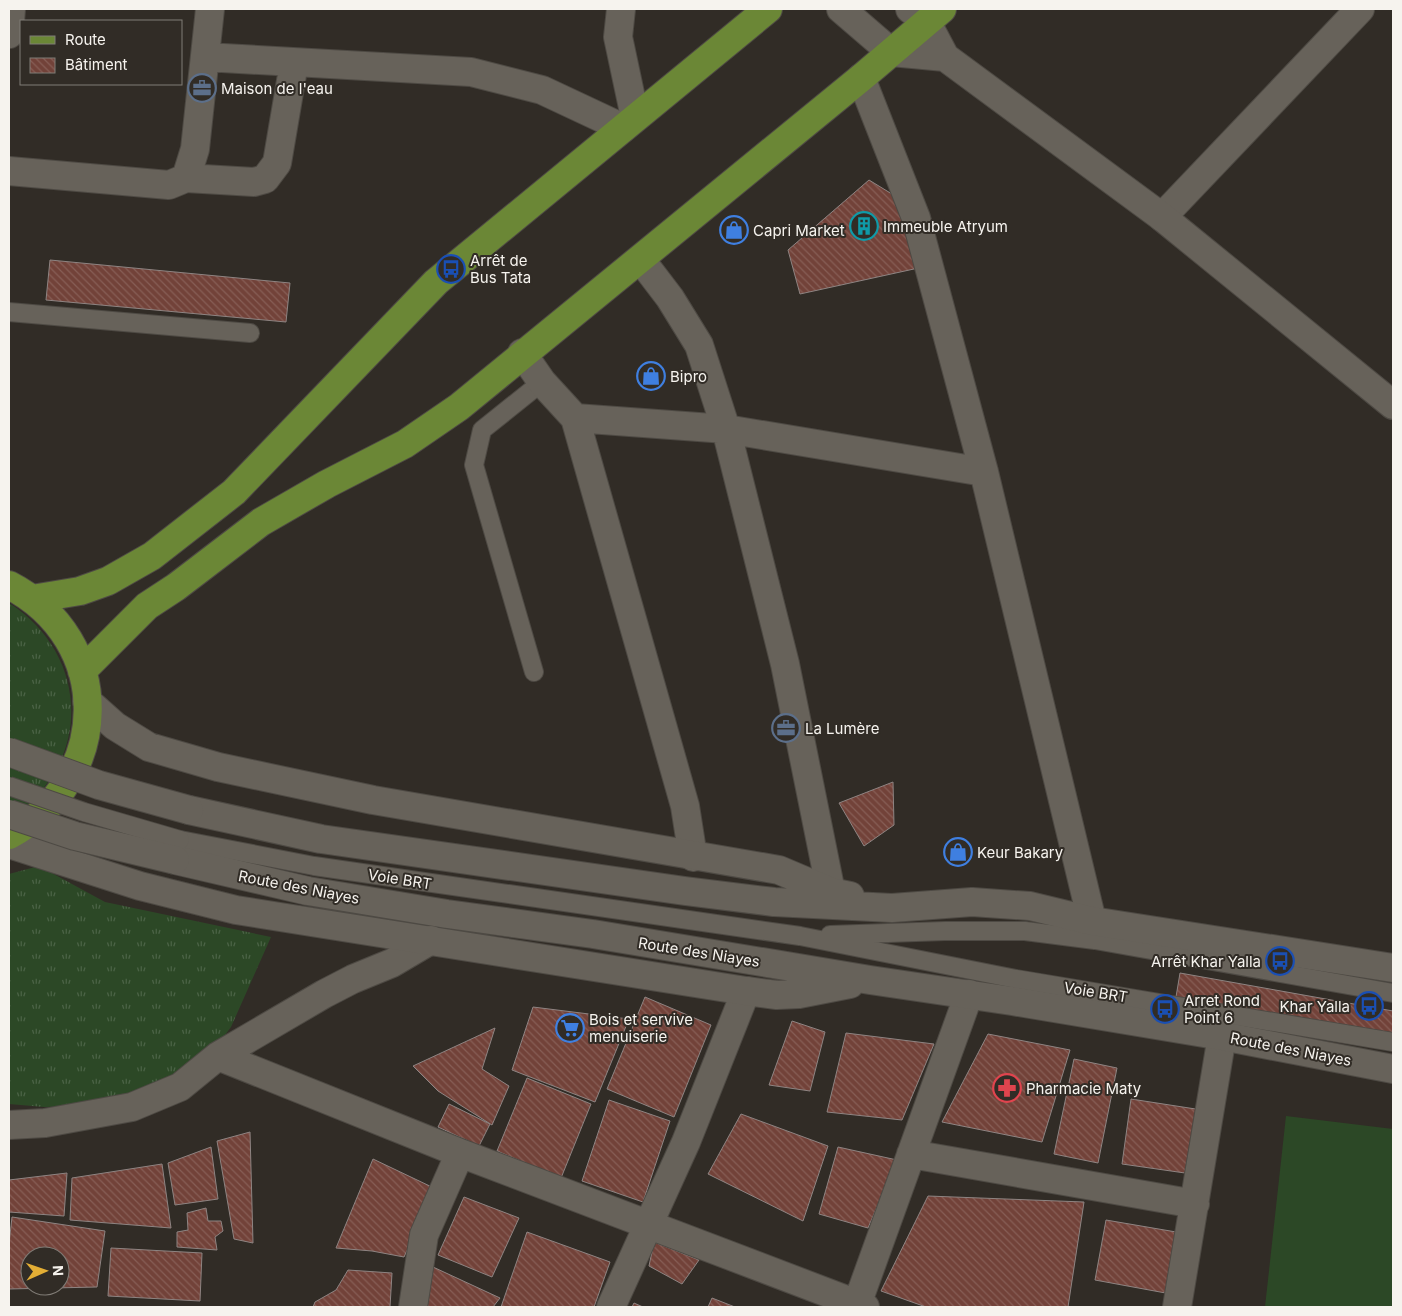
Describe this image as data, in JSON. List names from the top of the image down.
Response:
{
  "streets": {
    "street": ["Route des Niayes"],
    "lane": ["Voie BRT"]
  },
  "crossings": [
    ["Voie BRT", "Route des Niayes"]
  ],
  "places": {
    "office": ["Maison de l'eau", "La Lumère"],
    "building": ["Immeuble Atryum"],
    "shop": ["Capri Market", "Bipro", "Keur Bakary"],
    "bus stop": [
      "Arrêt de Bus Tata",
      "Arrêt Khar Yalla",
      "Khar Yalla",
      "Arret Rond Point 6"
    ],
    "supermarket": ["Bois et servive menuiserie"],
    "pharmacy": ["Pharmacie Maty"]
  },
  "legend": ["Route", "Bâtiment"],
  "north": "right"
}
